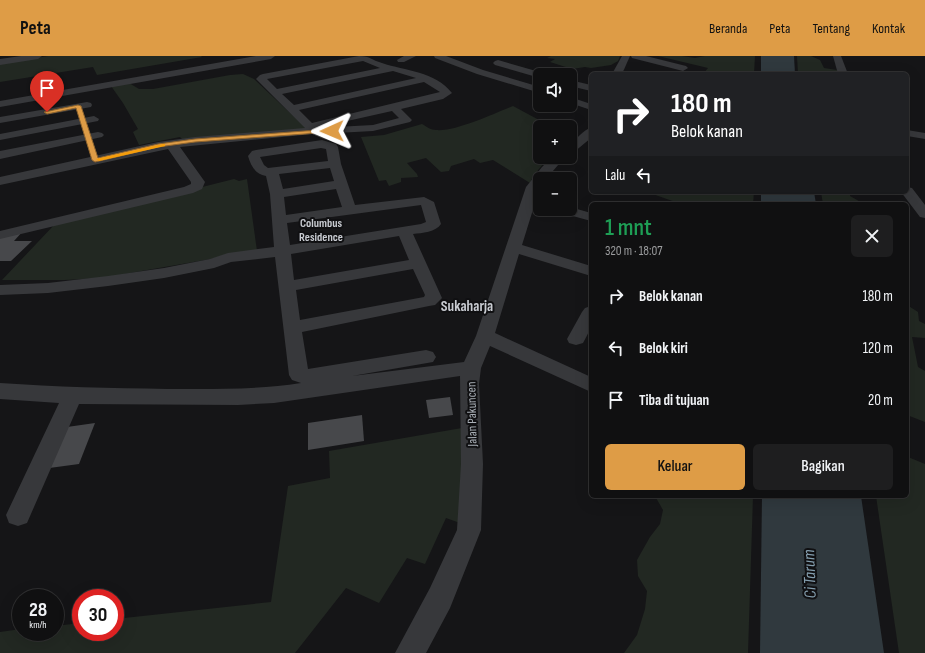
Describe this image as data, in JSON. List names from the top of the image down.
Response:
{
  "streets": {
    "street": ["Jalan Pakuncen"]
  },
  "districts": ["Columbus Residence", "Sukaharja"],
  "water": ["Ci Tarum"],
  "page": {
    "header": "Peta",
    "nav": [
      "Beranda",
      "Peta",
      "Tentang",
      "Kontak"
    ],
    "map_buttons": ["+", "−"],
    "turn": ["180 m", "Belok kanan"],
    "then": "Lalu",
    "heading": ["1 mnt", "320 m · 18:07"],
    "list": [
      {
        "name": "Belok kanan",
        "value": "180 m"
      },
      {
        "name": "Belok kiri",
        "value": "120 m"
      },
      {
        "name": "Tiba di tujuan",
        "value": "20 m"
      }
    ],
    "buttons": ["Keluar", "Bagikan"],
    "speed": "28 km/h",
    "limit": "30"
  }
}
